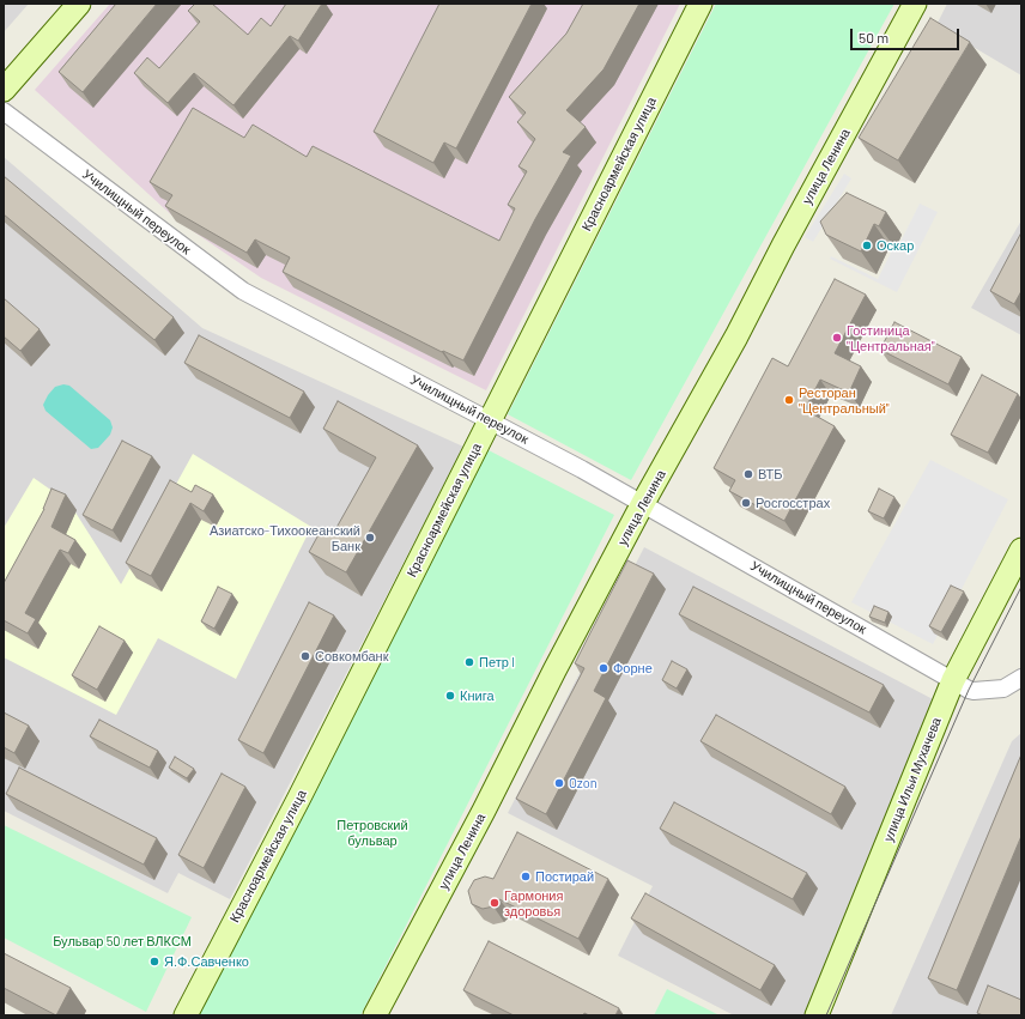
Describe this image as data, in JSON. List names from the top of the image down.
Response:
{
  "streets": {
    "main road": ["Красноармейская улица", "улица Ленина", "улица Ильи Мухачева"],
    "street": ["Училищный переулок"]
  },
  "crossings": [
    ["Красноармейская улица", "Училищный переулок"],
    ["улица Ленина", "Училищный переулок"],
    ["Училищный переулок", "улица Ильи Мухачева"]
  ],
  "parks": ["Петровский бульвар", "Бульвар 50 лет ВЛКСМ"],
  "places": [
    "Оскар",
    "Гостиница \"Центральная\"",
    "Ресторан \"Центральный\"",
    "ВТБ",
    "Росгосстрах",
    "Азиатско-Тихоокеанский Банк",
    "Совкомбанк",
    "Петр I",
    "Форне",
    "Книга",
    "Ozon",
    "Постирай",
    "Гармония здоровья",
    "Я.Ф.Савченко"
  ],
  "scale_bar": "50 m"
}
